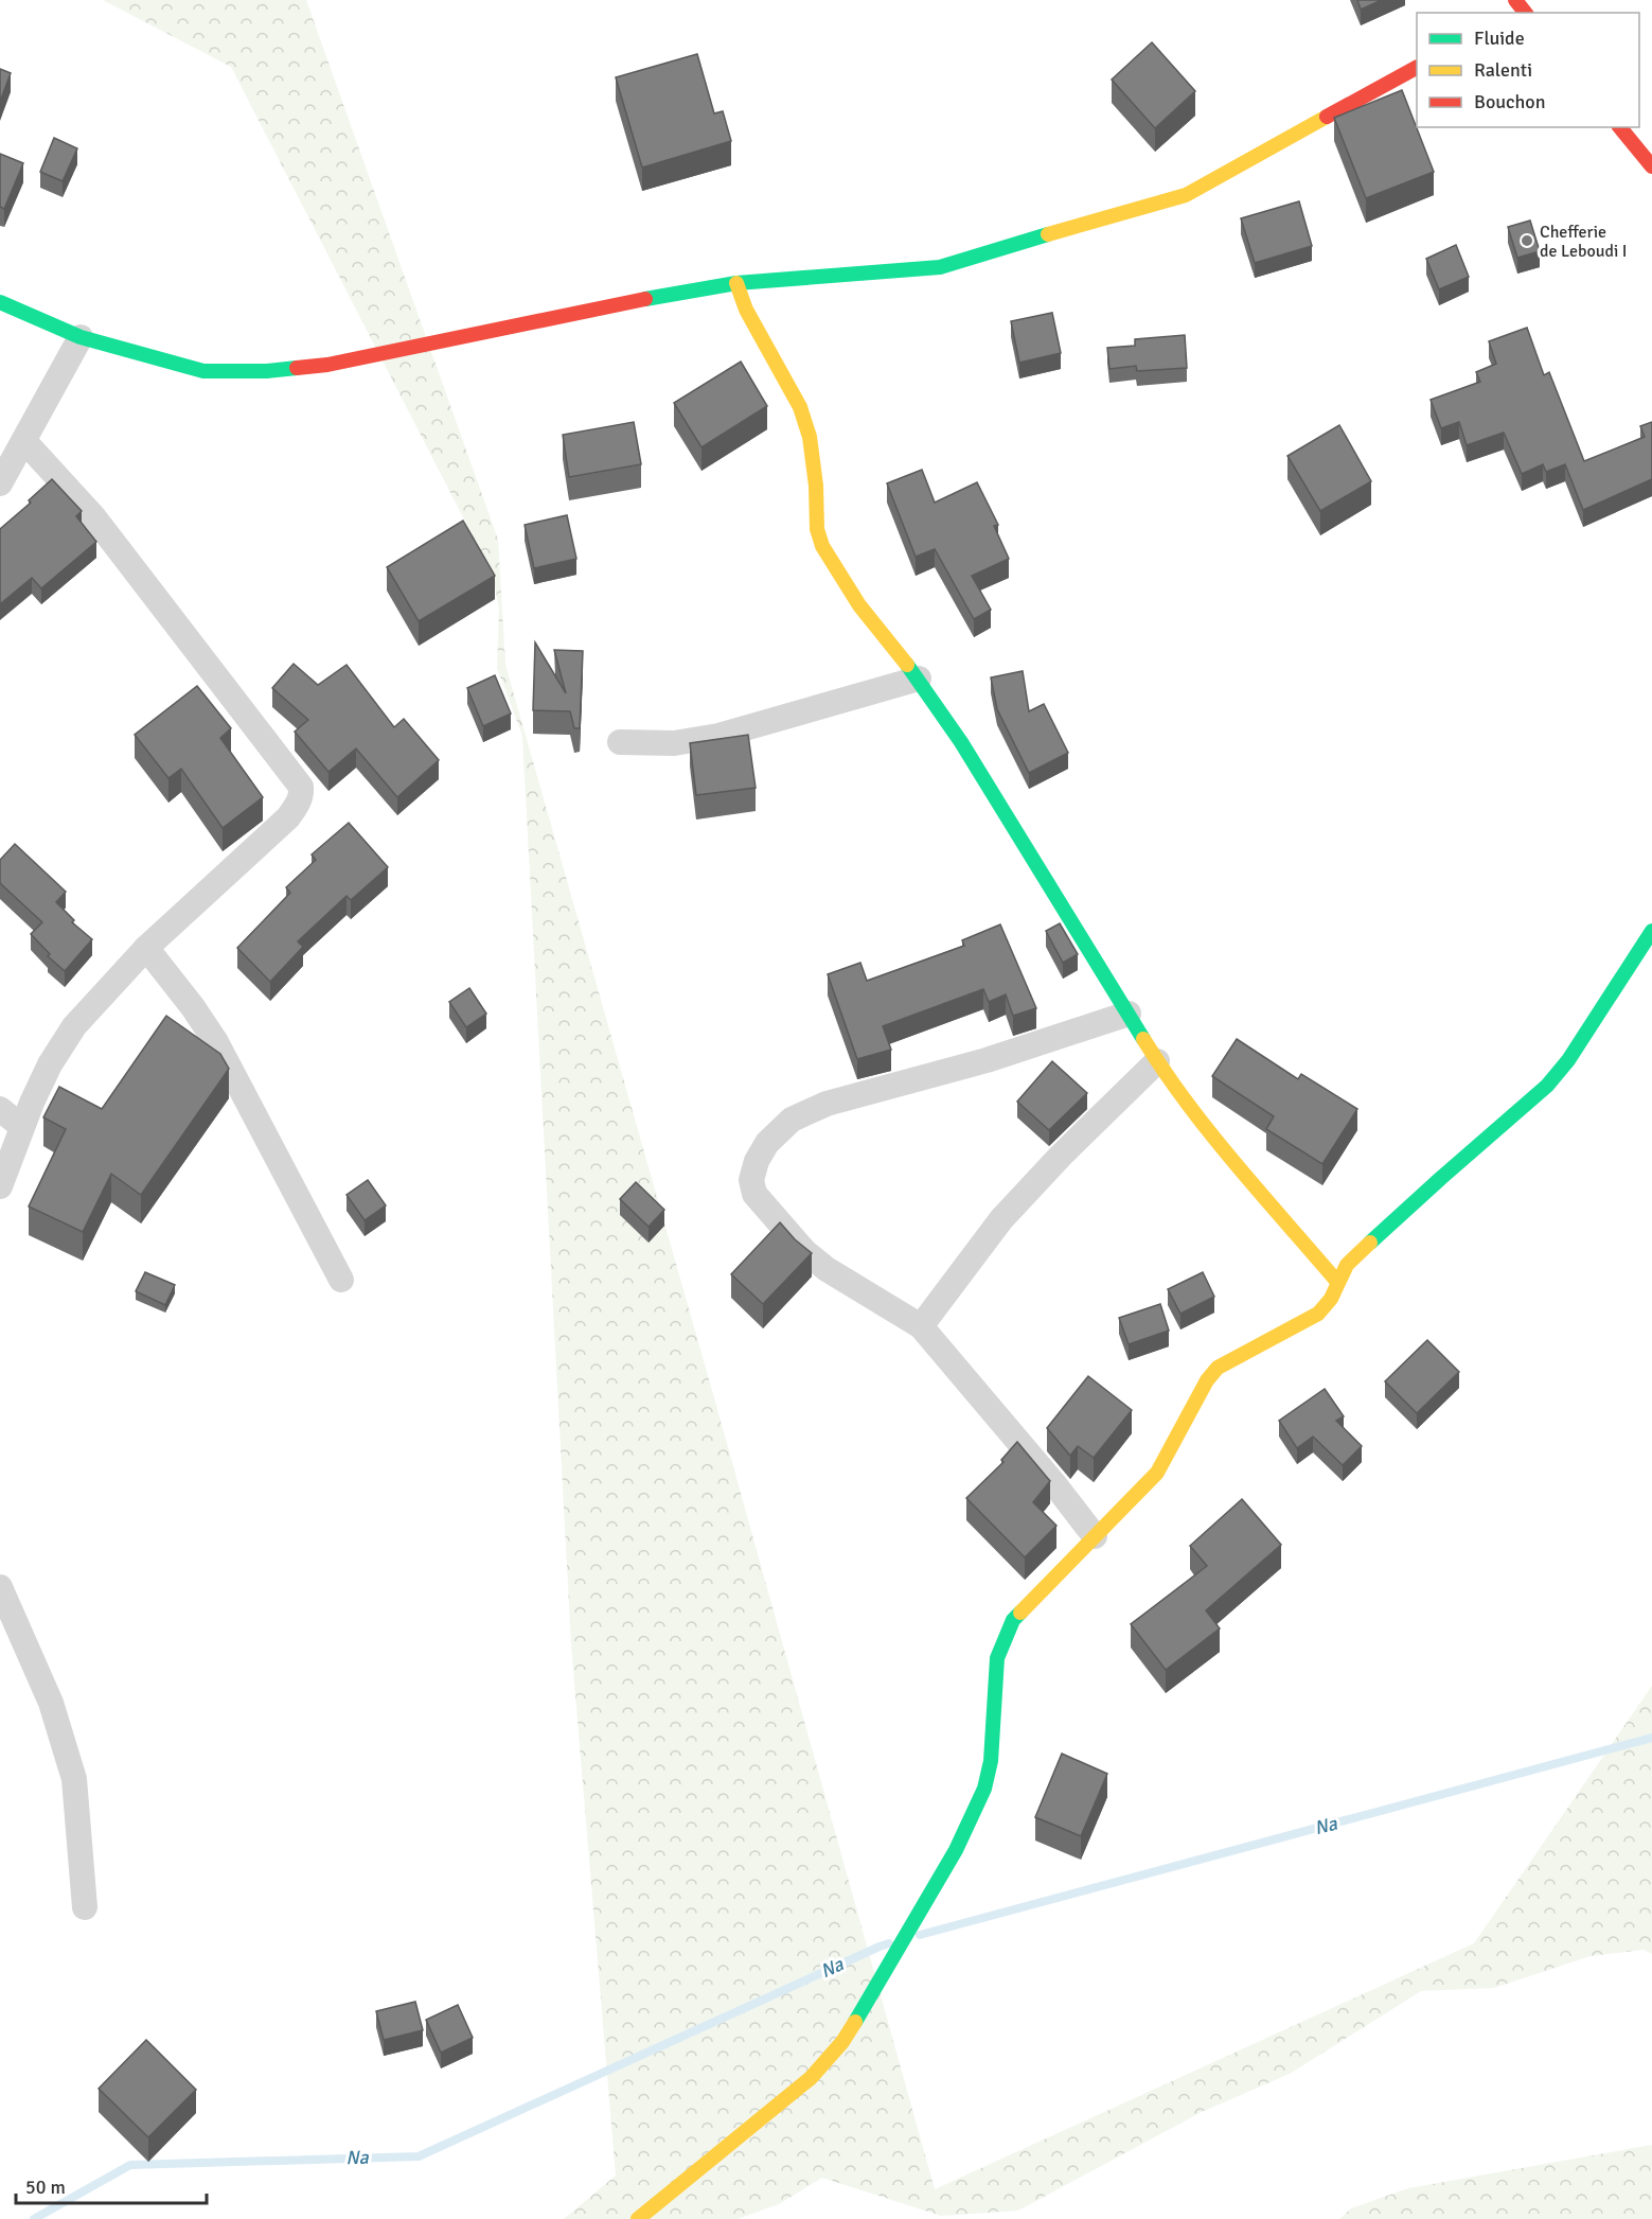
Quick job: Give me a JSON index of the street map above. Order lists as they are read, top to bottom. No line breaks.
{"water":["Na"],"places":["Chefferie de Leboudi I"],"legend":["Fluide","Ralenti","Bouchon"],"scale_bar":"50 m"}
